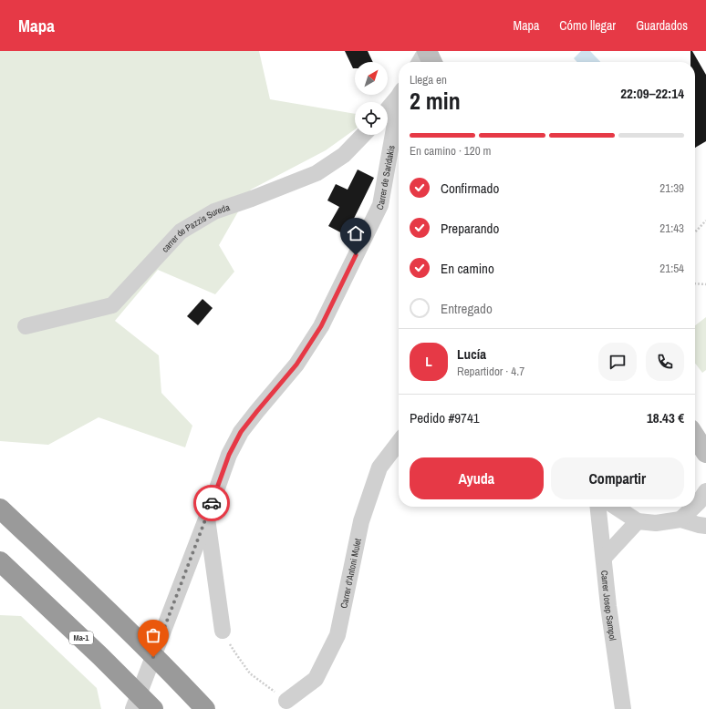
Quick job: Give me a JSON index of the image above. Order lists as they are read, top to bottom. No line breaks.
{"streets":{"highway":["Ma-1"],"street":["Carrer de Saridakis","carrer de Pazzis Sureda","Carrer d'Antoni Mulet","Carrer Josep Sampol"]},"north":"top right","page":{"header":"Mapa","nav":["Mapa","Cómo llegar","Guardados"],"heading":["2 min","Llega en","22:09–22:14"],"panel":["Lucía","Repartidor · 4.7","Pedido #9741","18.43 €"],"bar":"En camino · 120 m","list":[["Confirmado","21:39"],["Preparando","21:43"],["En camino","21:54"],"Entregado"],"round":"L","buttons":["Ayuda","Compartir"]}}
